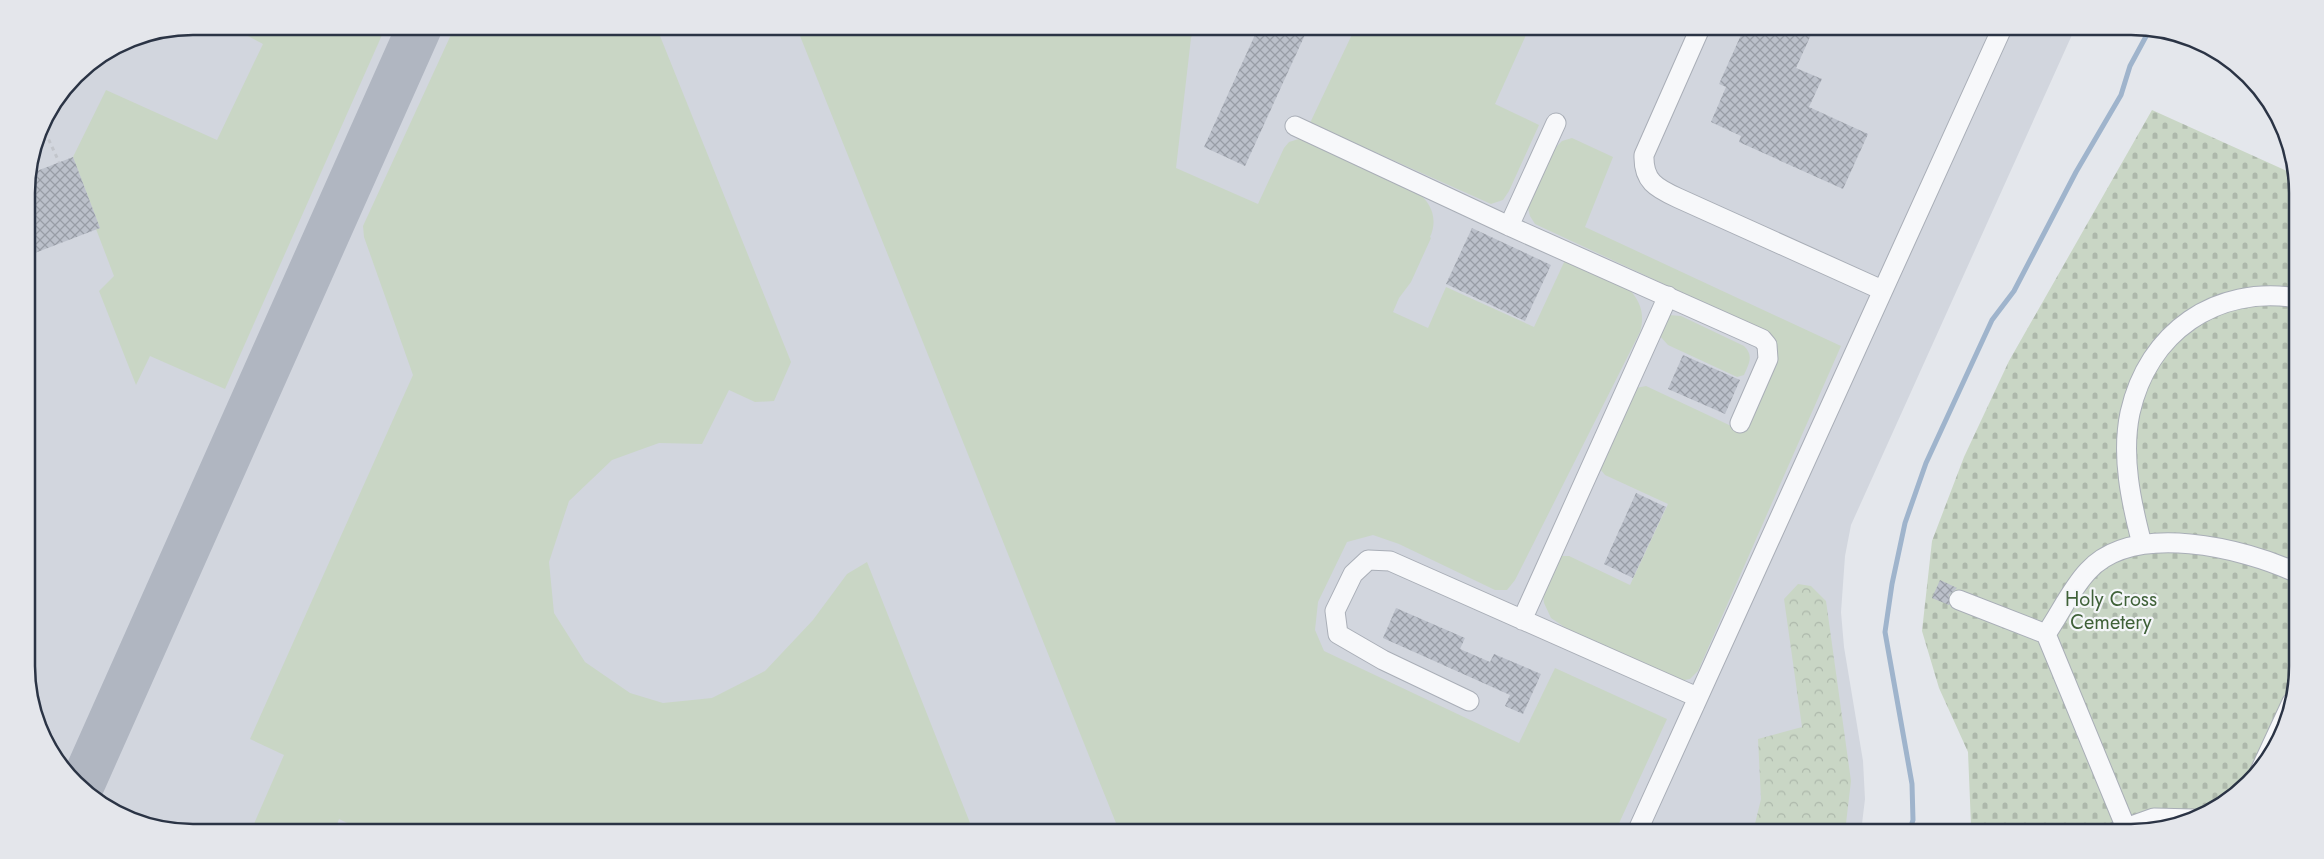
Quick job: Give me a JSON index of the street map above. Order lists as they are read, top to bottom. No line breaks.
{"parks":["Holy Cross Cemetery"]}
